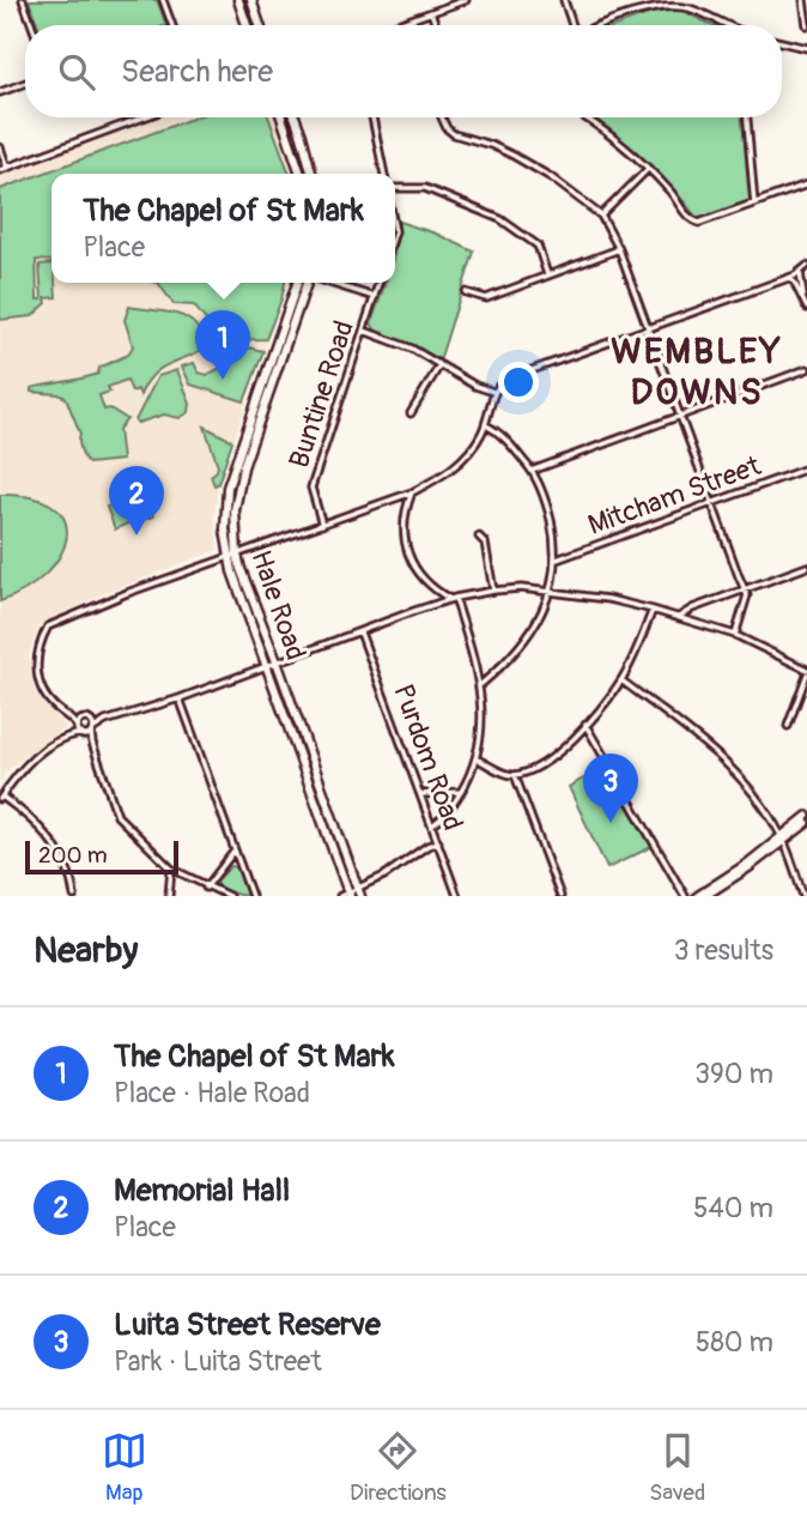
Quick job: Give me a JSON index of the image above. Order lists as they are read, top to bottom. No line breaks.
{"streets":{"main road":["Hale Road"],"street":["Buntine Road","Mitcham Street","Purdom Road"]},"districts":["WEMBLEY DOWNS"],"scale_bar":"200 m","page":{"search":"Search here","popup":["The Chapel of St Mark","Place"],"pins":["1","2","3"],"scale":"200 m","heading":["Nearby","3 results"],"list":[{"mark":"1","name":"The Chapel of St Mark","note":"Place · Hale Road","value":"390 m"},{"mark":"2","name":"Memorial Hall","note":"Place","value":"540 m"},{"mark":"3","name":"Luita Street Reserve","note":"Park · Luita Street","value":"580 m"}],"nav":["Map","Directions","Saved"]}}
